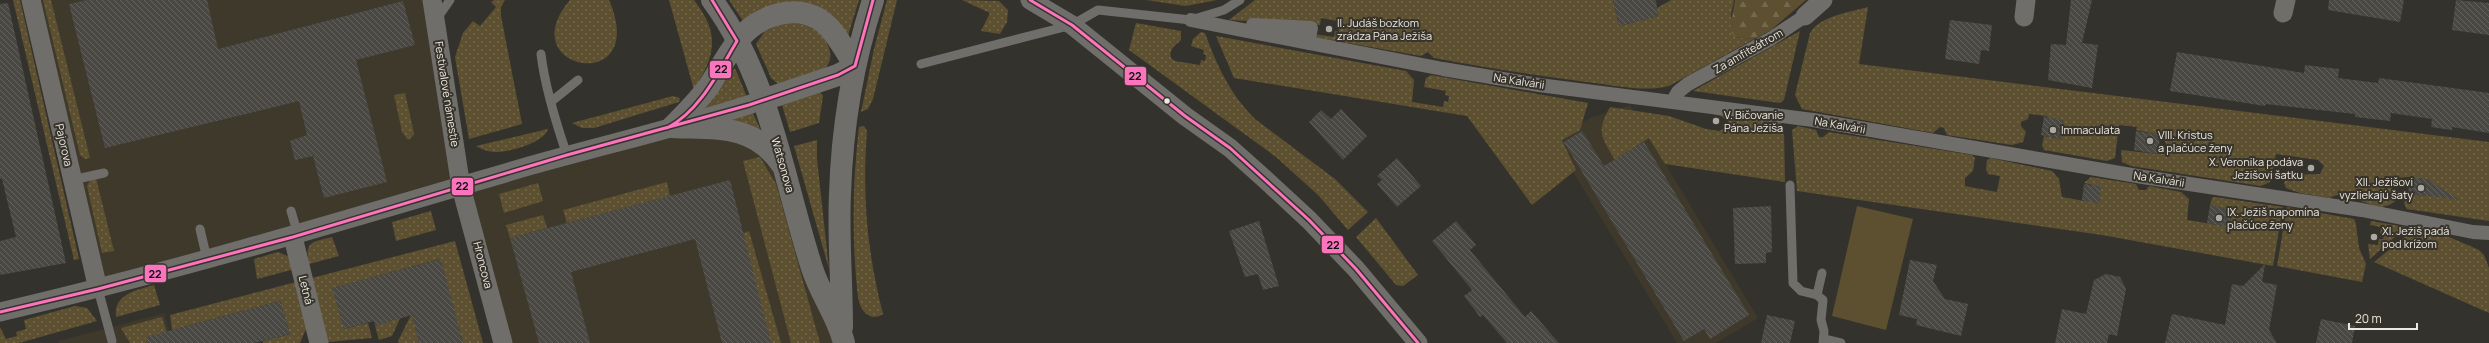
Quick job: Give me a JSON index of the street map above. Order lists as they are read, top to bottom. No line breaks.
{"streets":{"street":["Za amfiteátrom","Na Kalvárii","Festivalové námestie","Pajorova","Watsonova","Hroncova","Letná"]},"crossings":[["Za amfiteátrom","Na Kalvárii"],["Festivalové námestie","Hroncova"]],"places":["II. Judáš bozkom zrádza Pána Ježiša","V. Bičovanie Pána Ježiša","Immaculata","VIII. Kristus a plačúce ženy","X. Veronika podáva Ježišovi šatku","XII. Ježišovi vyzliekajú šaty","IX. Ježiš napomína plačúce ženy","XI. Ježiš padá pod krížom"],"lines":["transit line 22"],"scale_bar":"20 m"}
